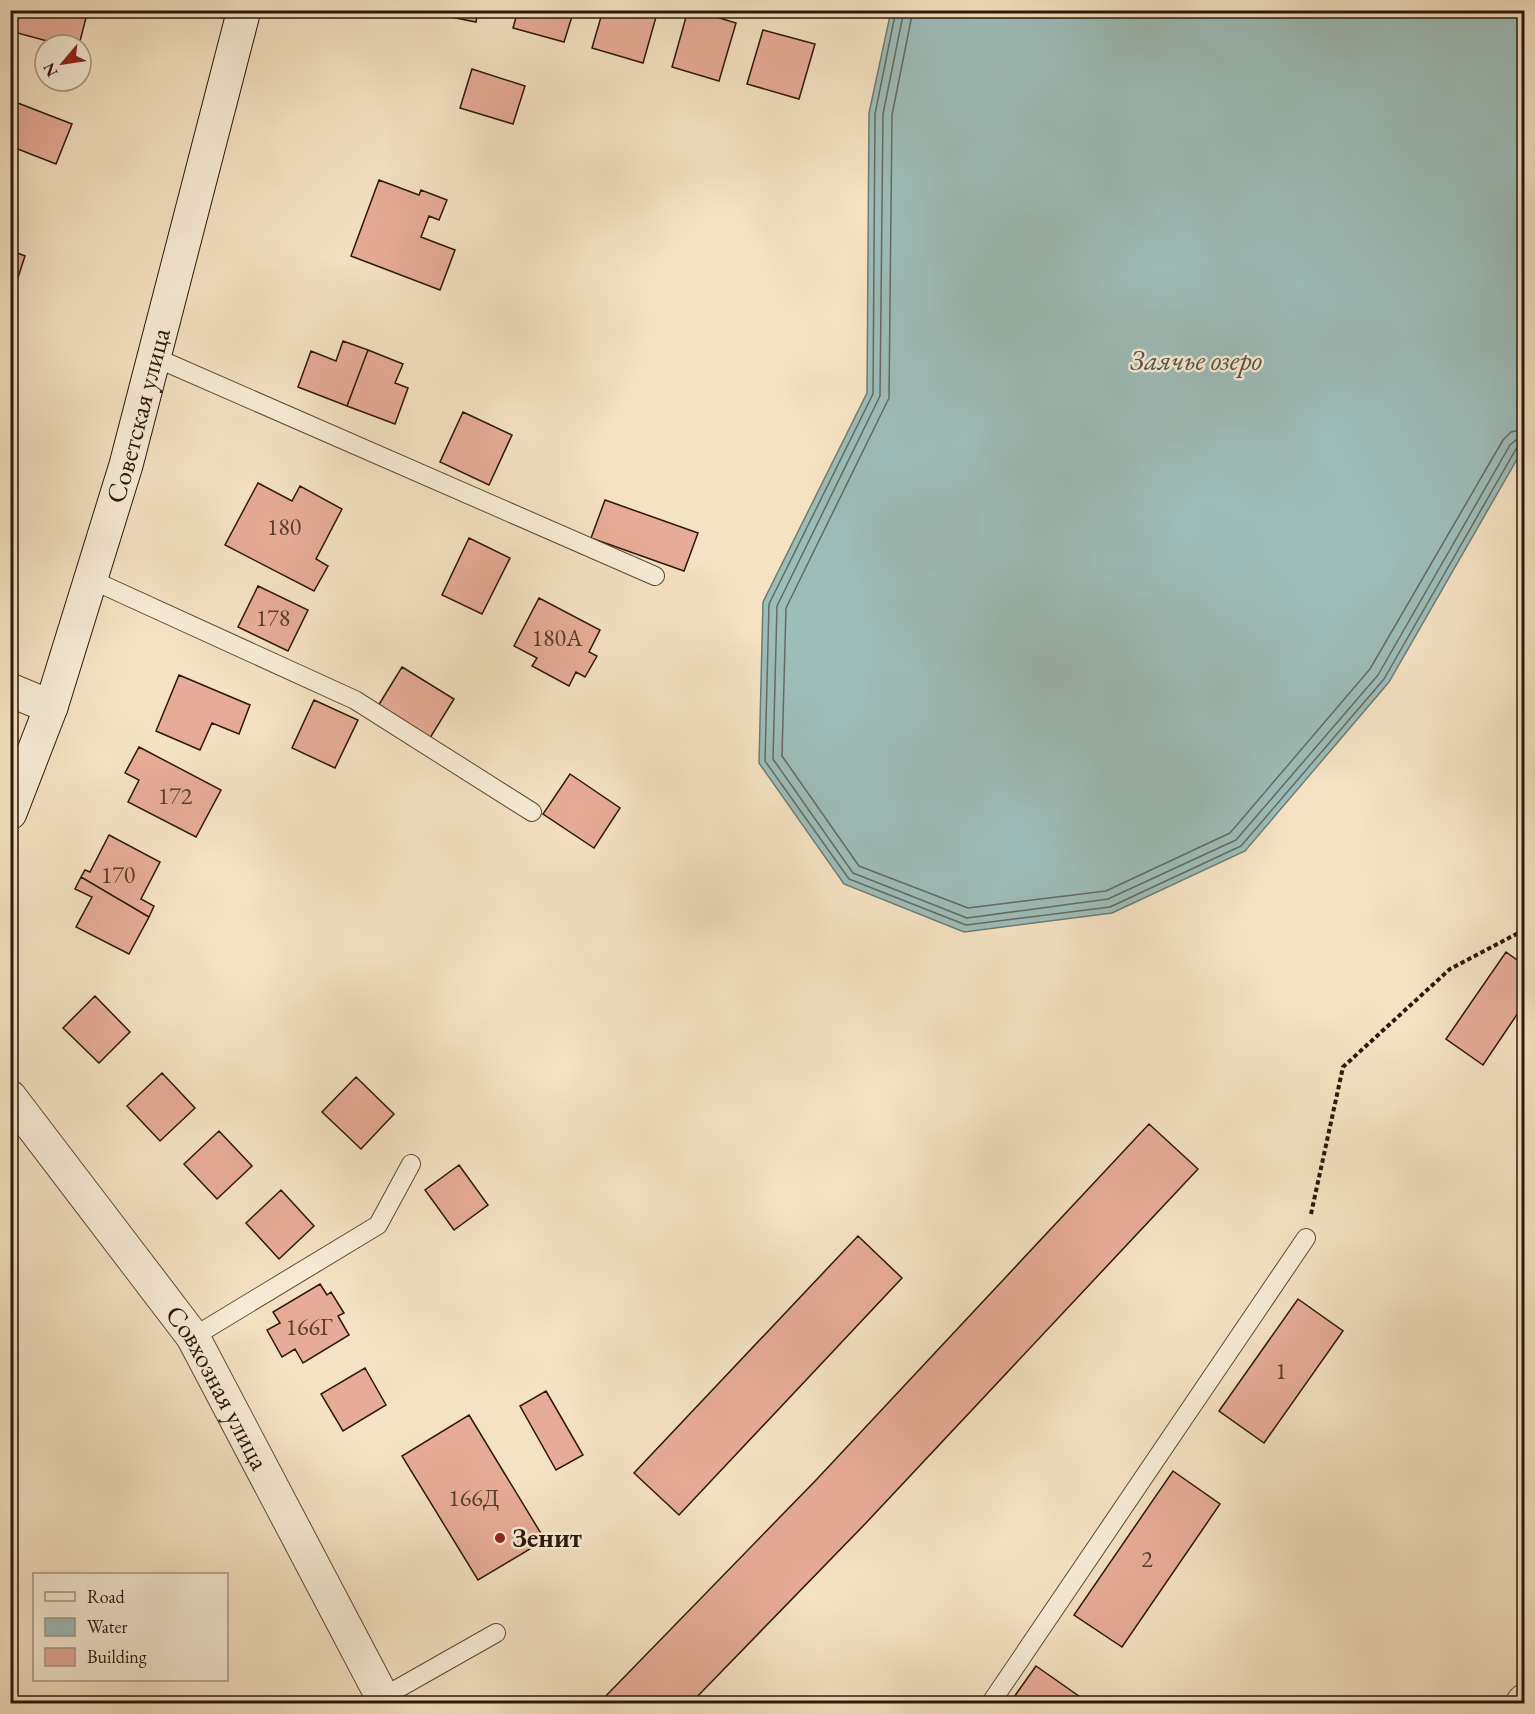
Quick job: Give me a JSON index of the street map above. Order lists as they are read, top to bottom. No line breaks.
{"streets":{"street":["Советская улица","Совхозная улица"]},"water":["Заячье озеро"],"places":["Зенит"],"house_numbers":["180","178","180А","172","170","166Г","1","166Д","2"],"legend":["Road","Water","Building"],"north":"bottom left"}
